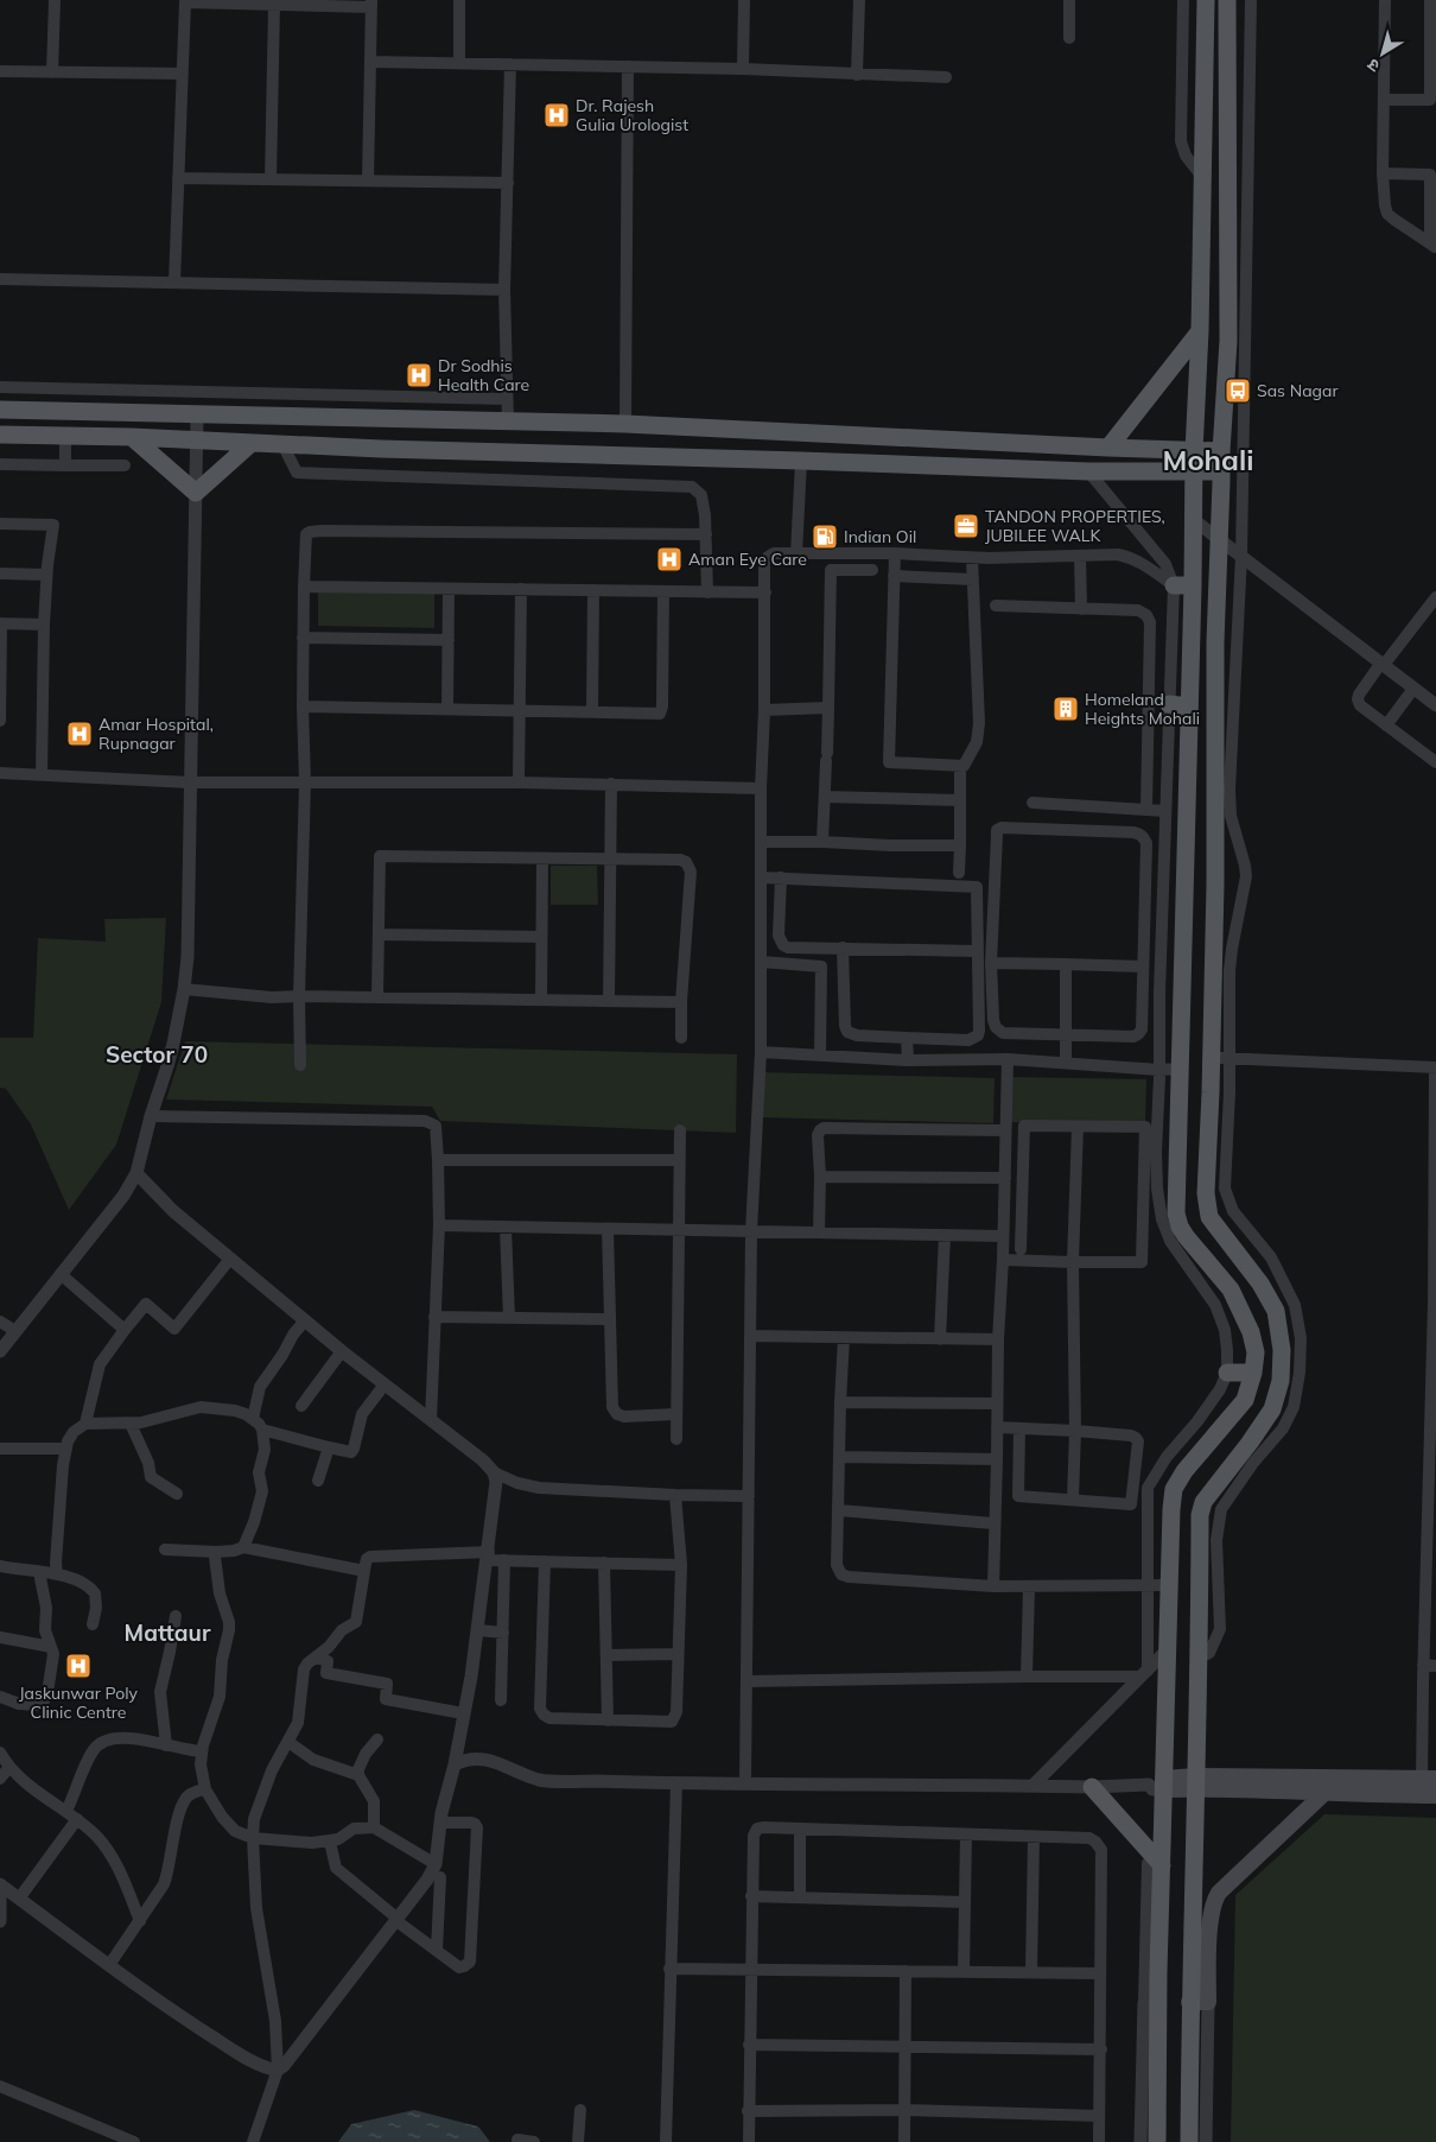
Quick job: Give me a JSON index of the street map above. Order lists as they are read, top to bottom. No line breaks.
{"districts":["Mohali","Sector 70","Mattaur"],"places":{"hospital":["Dr. Rajesh Gulia Urologist","Dr Sodhis Health Care","Aman Eye Care","Amar Hospital, Rupnagar","Jaskunwar Poly Clinic Centre"],"bus stop":["Sas Nagar"],"office":["TANDON PROPERTIES, JUBILEE WALK"],"fuel station":["Indian Oil"],"building":["Homeland Heights Mohali"]},"north":"bottom left"}
